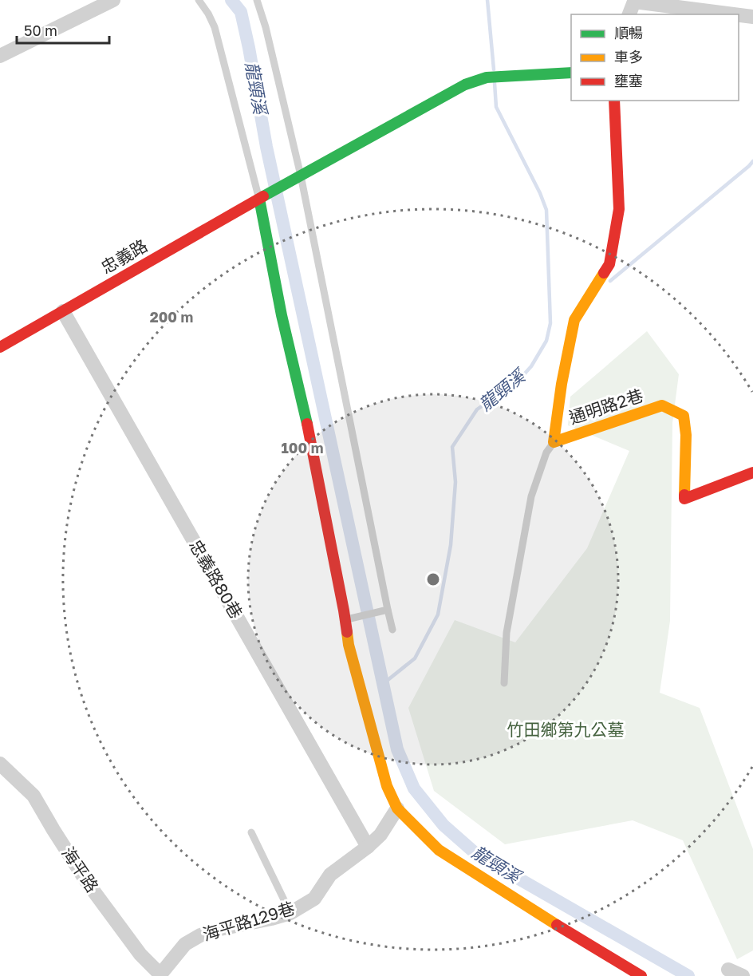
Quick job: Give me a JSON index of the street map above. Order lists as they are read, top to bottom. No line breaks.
{"streets":{"street":["忠義路","通明路2巷","忠義路80巷","海平路","海平路129巷"]},"crossings":[["忠義路","忠義路80巷"],["忠義路80巷","海平路129巷"],["海平路","海平路129巷"]],"water":["龍頸溪"],"parks":["竹田鄉第九公墓"],"legend":["順暢","車多","壅塞"],"scale_bar":"50 m","rings":["200 m","100 m"]}
